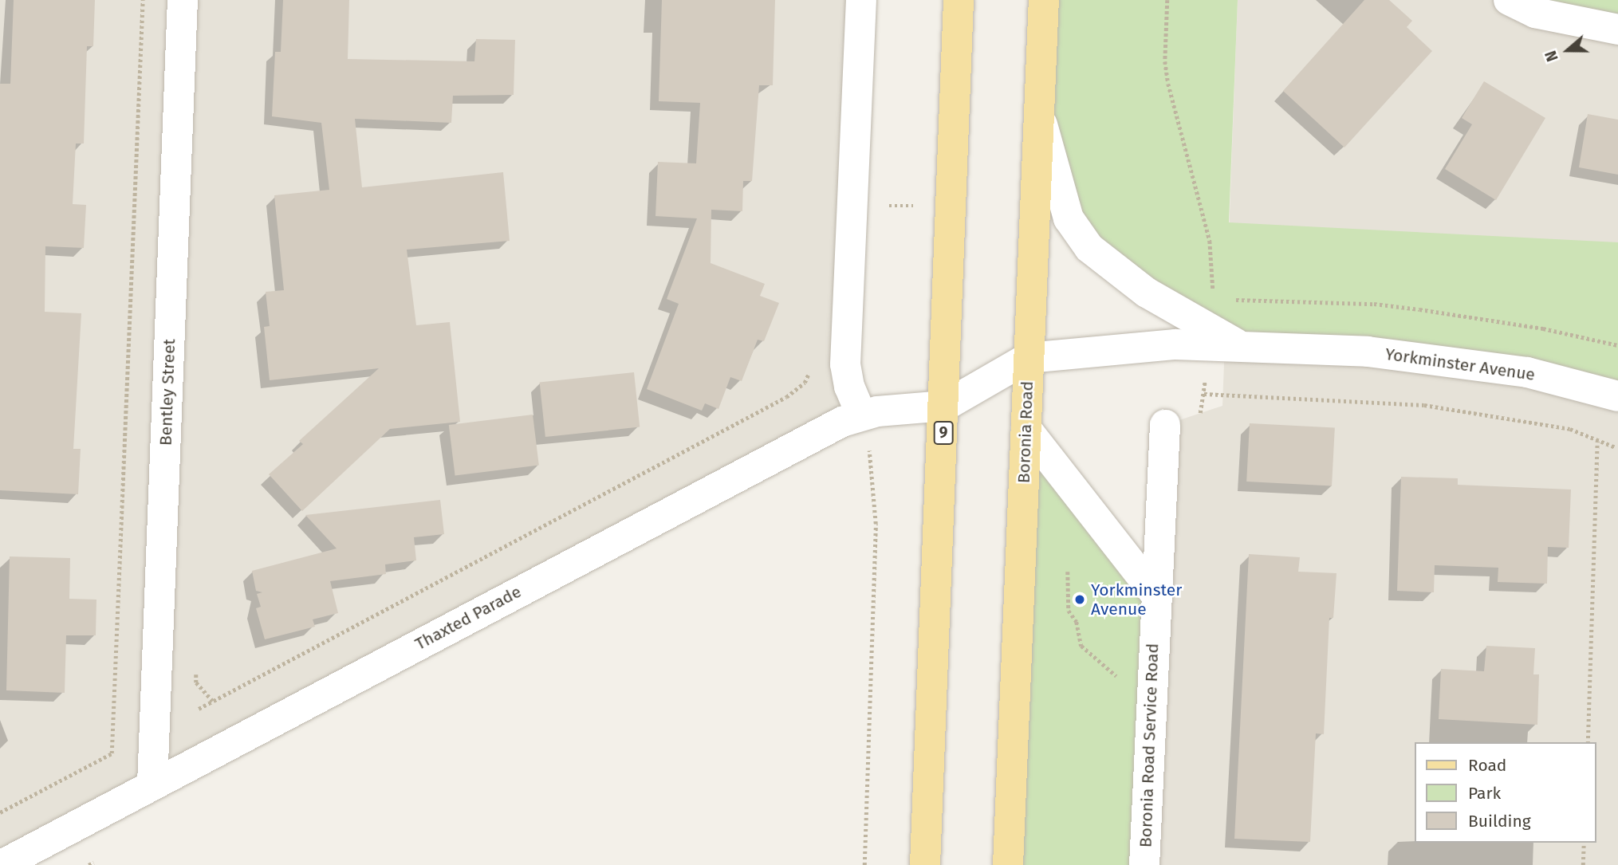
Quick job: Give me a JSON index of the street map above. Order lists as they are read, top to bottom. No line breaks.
{"streets":{"main road":["Boronia Road","9"],"street":["Yorkminster Avenue","Bentley Street","Thaxted Parade","Boronia Road Service Road"]},"crossings":[["Yorkminster Avenue","Boronia Road"],["Yorkminster Avenue","9"],["Yorkminster Avenue","Thaxted Parade"],["Bentley Street","Thaxted Parade"],["9","Thaxted Parade"]],"places":["Yorkminster Avenue"],"legend":["Road","Park","Building"],"north":"left"}
